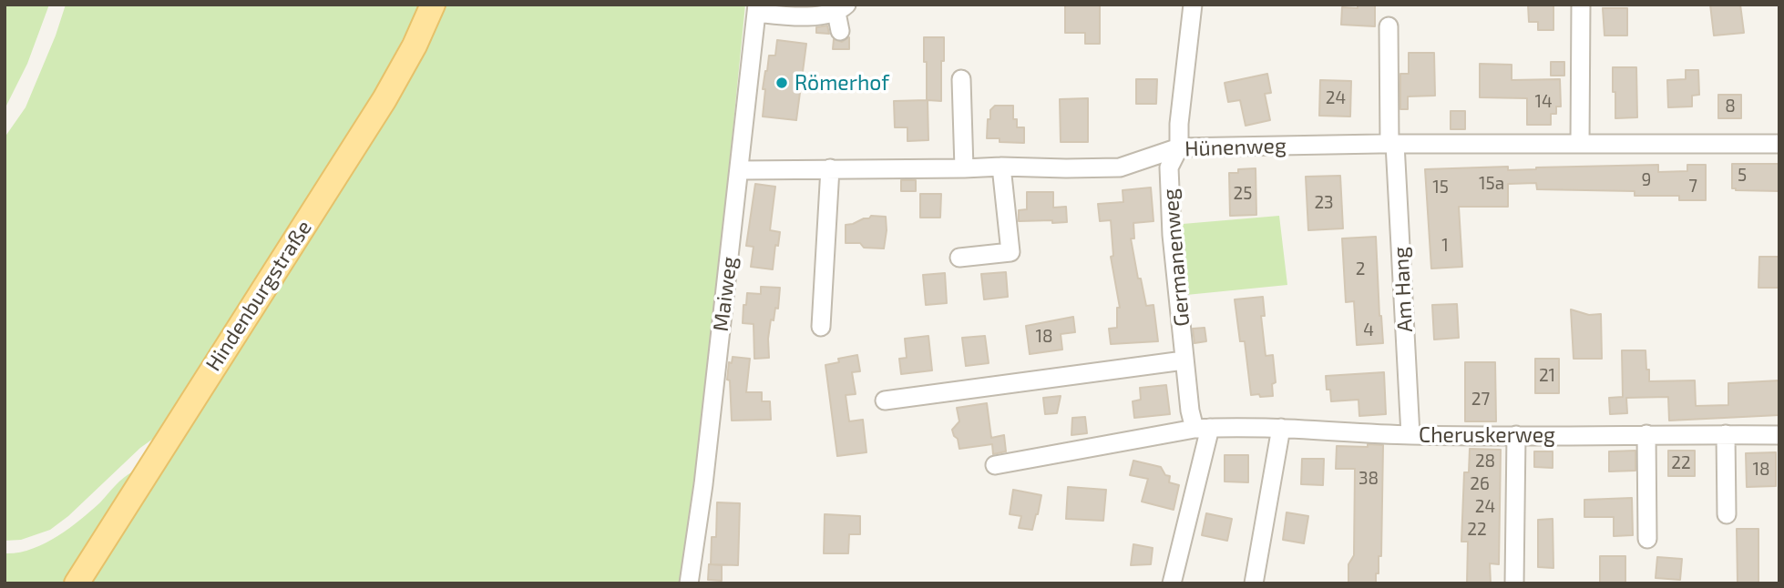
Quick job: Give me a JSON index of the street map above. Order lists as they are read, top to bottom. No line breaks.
{"streets":{"main road":["Hindenburgstraße"],"street":["Hünenweg","Germanenweg","Am Hang","Maiweg","Cheruskerweg"]},"crossings":[["Hünenweg","Germanenweg"],["Hünenweg","Am Hang"],["Hünenweg","Maiweg"],["Germanenweg","Cheruskerweg"],["Am Hang","Cheruskerweg"]],"places":["Römerhof"],"house_numbers":["24","14","8","5","9","15a","7","15","25","23","1","2","4","18","21","27","28","22","18","38","26","24","22"]}
